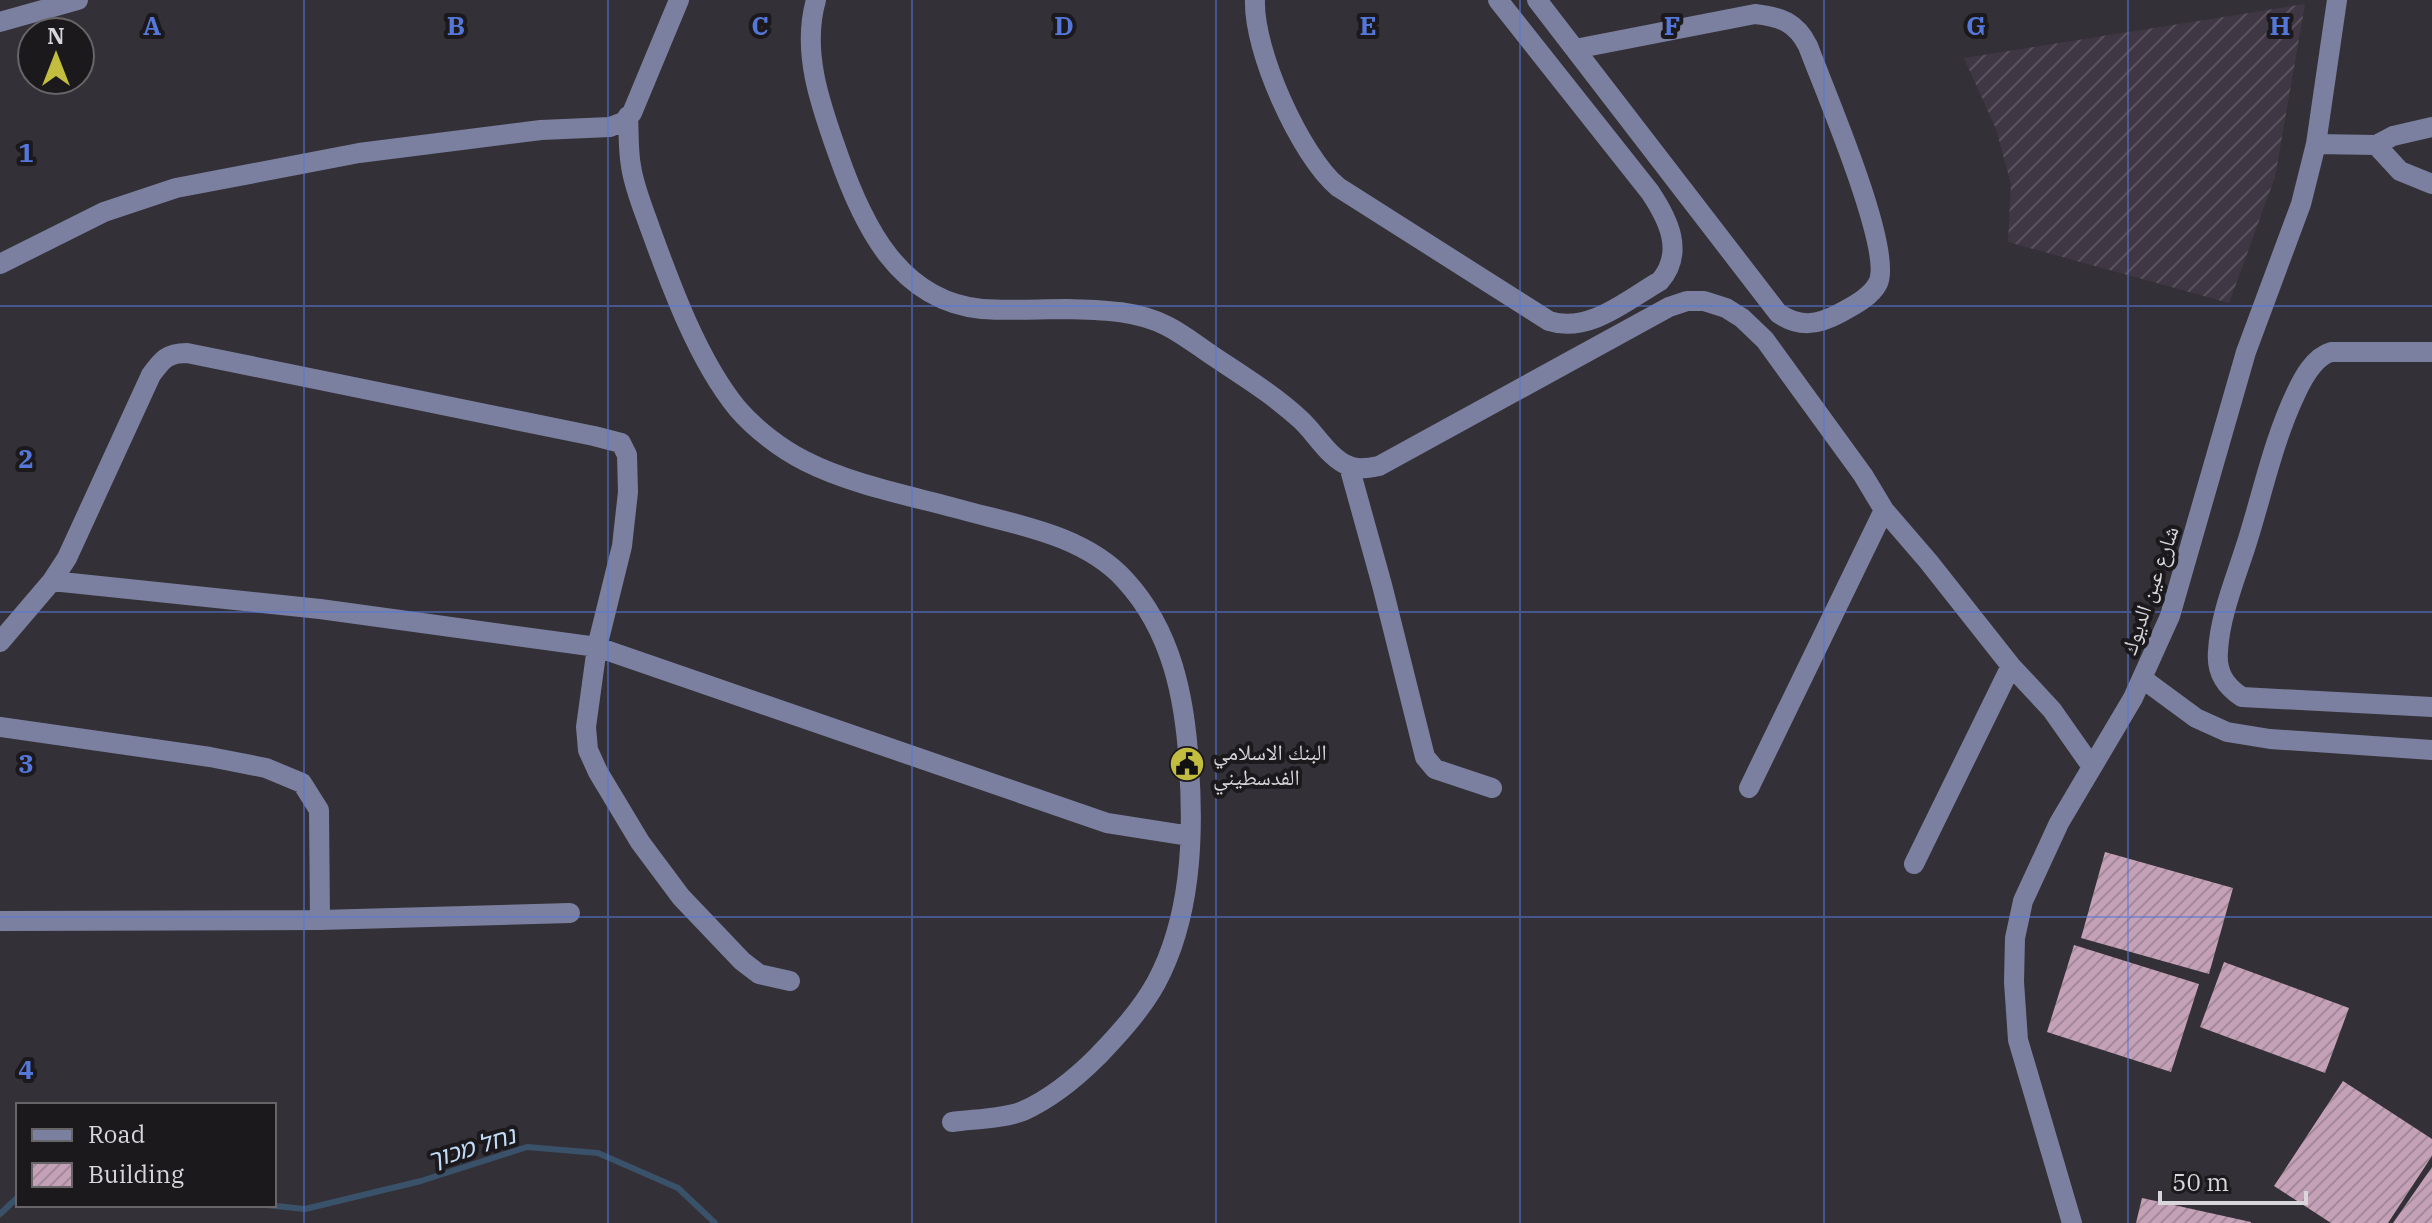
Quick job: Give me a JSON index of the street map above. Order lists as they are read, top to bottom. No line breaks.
{"streets":{"street":["شارع عين الديوك"]},"water":["נחל מכוך"],"places":{"public building":["البنك الاسلامي الفدسطيني"]},"legend":["Road","Building"],"scale_bar":"50 m","north":"top","grid":{"columns":["A","B","C","D","E","F","G","H"],"rows":["1","2","3","4"]}}
